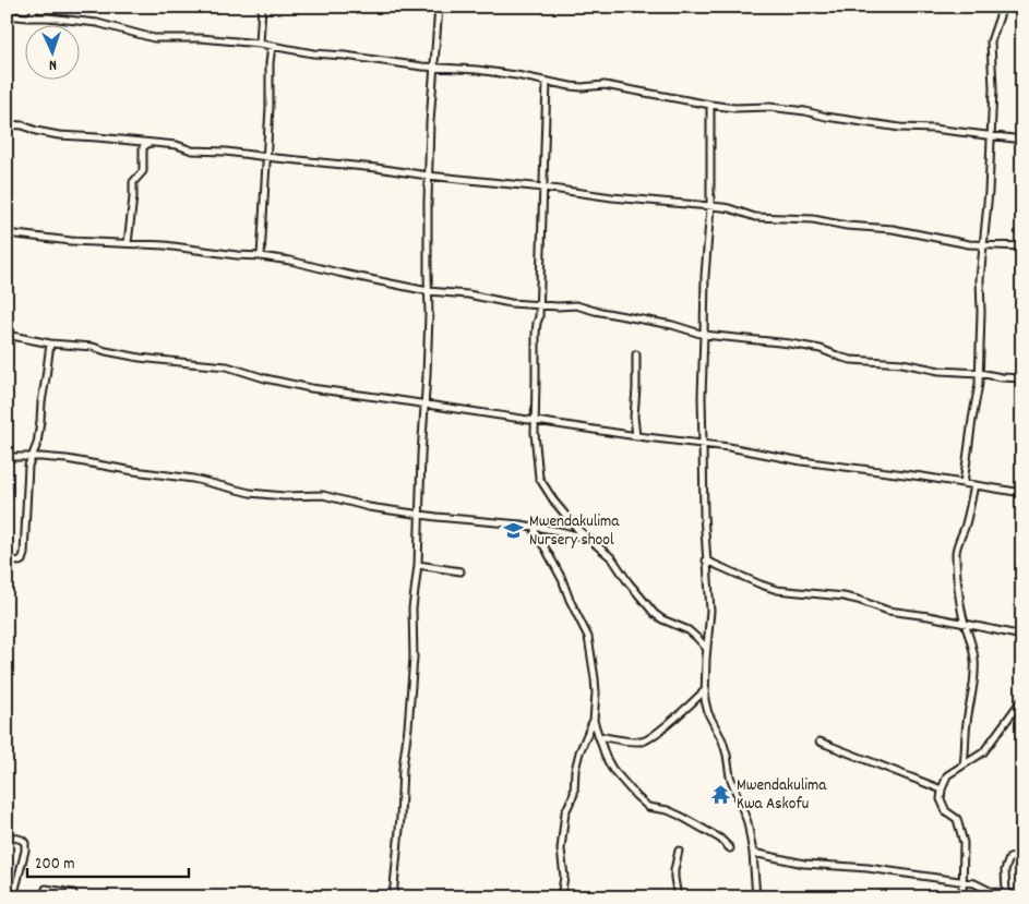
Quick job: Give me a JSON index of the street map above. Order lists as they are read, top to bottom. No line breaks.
{"places":{"school or university":["Mwendakulima Nursery shool"],"temple":["Mwendakulima Kwa Askofu"]},"scale_bar":"200 m","north":"bottom"}
